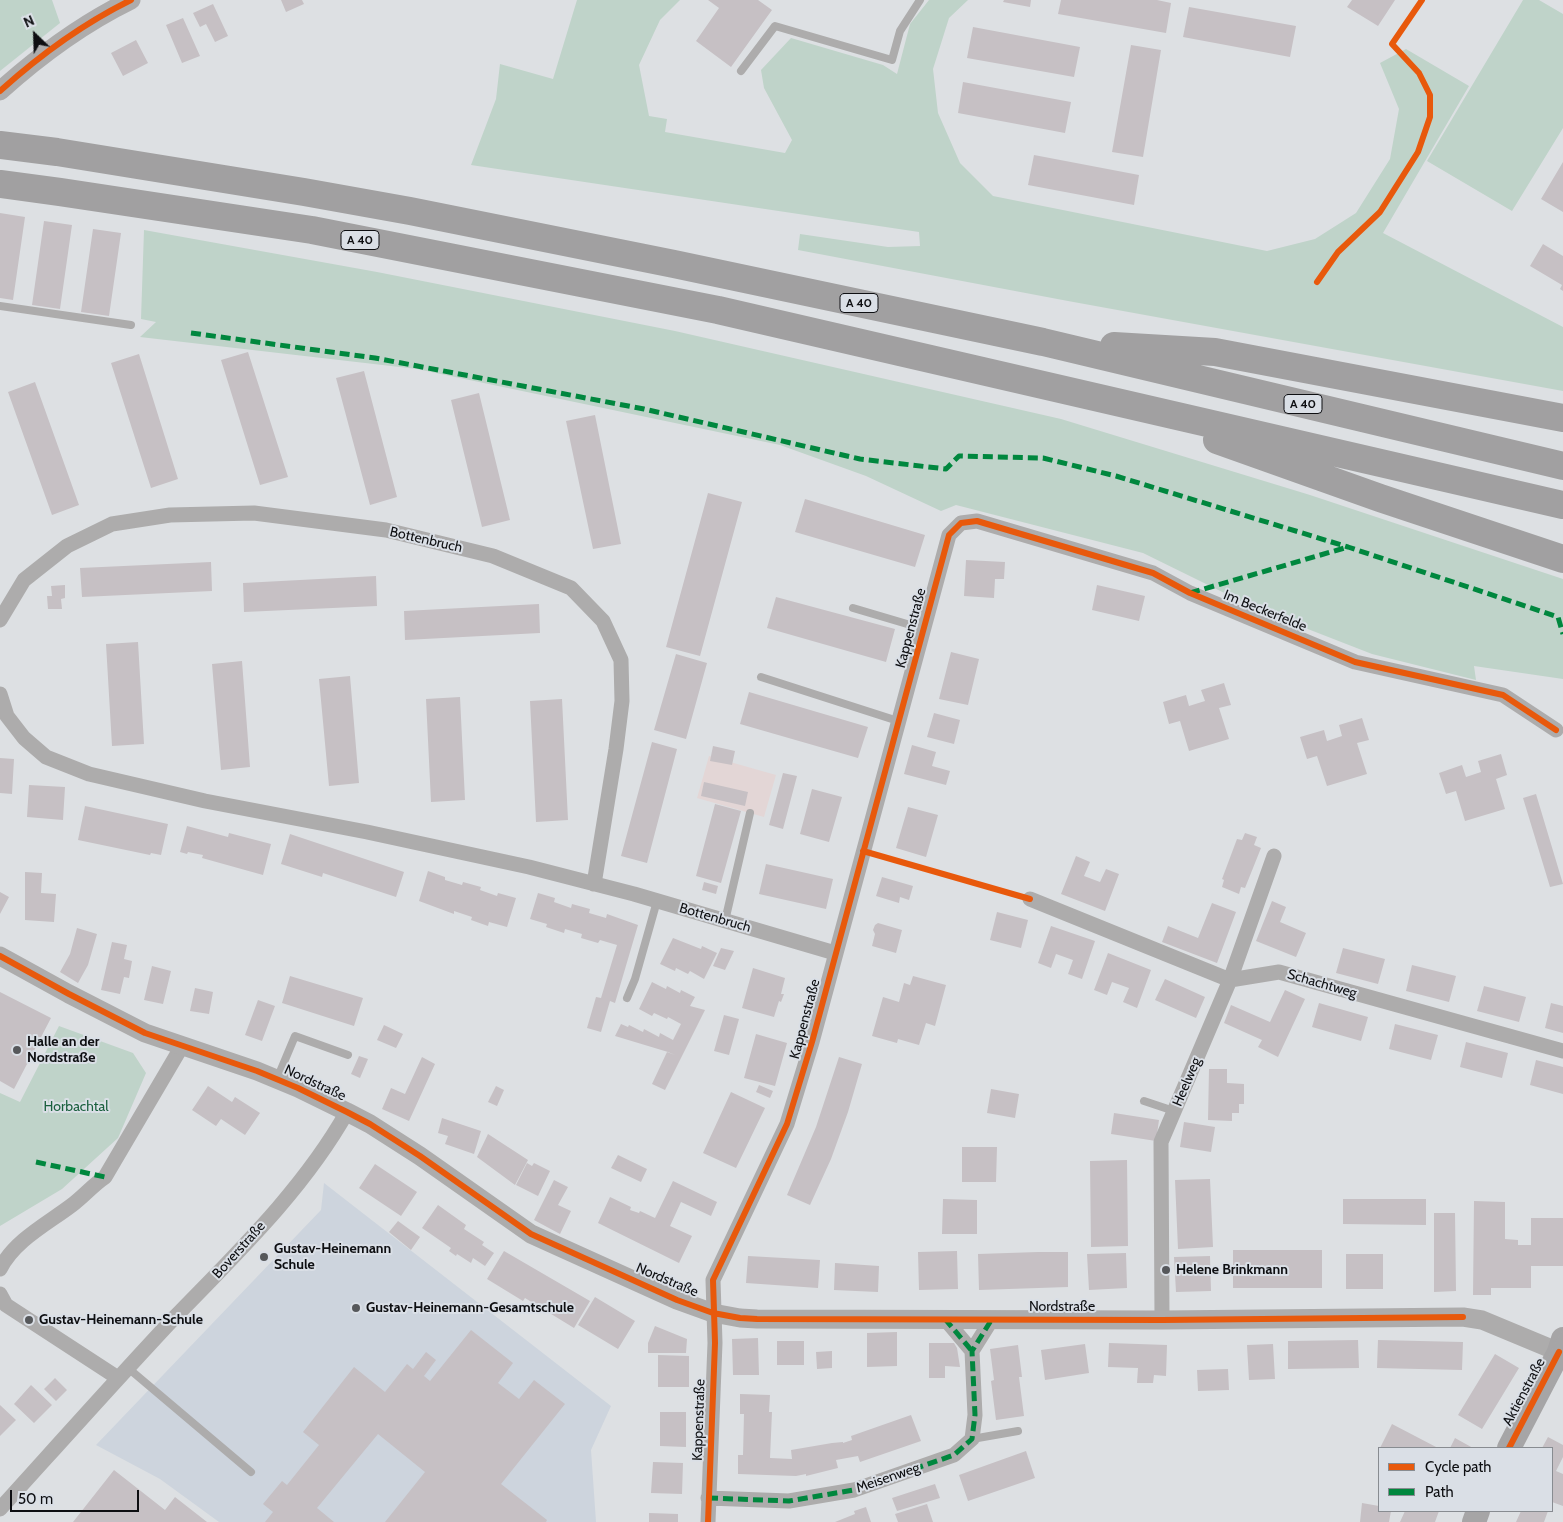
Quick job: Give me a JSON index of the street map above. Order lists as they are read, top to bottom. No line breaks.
{"streets":{"highway":["A 40"],"main road":["Aktienstraße"],"street":["Bottenbruch","Im Beckerfelde","Kappenstraße","Schachtweg","Heelweg","Nordstraße","Boverstraße","Meisenweg"]},"crossings":[["Bottenbruch","Kappenstraße"],["Im Beckerfelde","Kappenstraße"],["Kappenstraße","Nordstraße"],["Kappenstraße","Meisenweg"],["Schachtweg","Heelweg"],["Heelweg","Nordstraße"],["Nordstraße","Boverstraße"],["Nordstraße","Aktienstraße"]],"parks":["Horbachtal"],"places":["Halle an der Nordstraße","Gustav-Heinemann Schule","Helene Brinkmann","Gustav-Heinemann-Gesamtschule","Gustav-Heinemann-Schule"],"legend":["Cycle path","Path"],"scale_bar":"50 m","north":"top left"}
